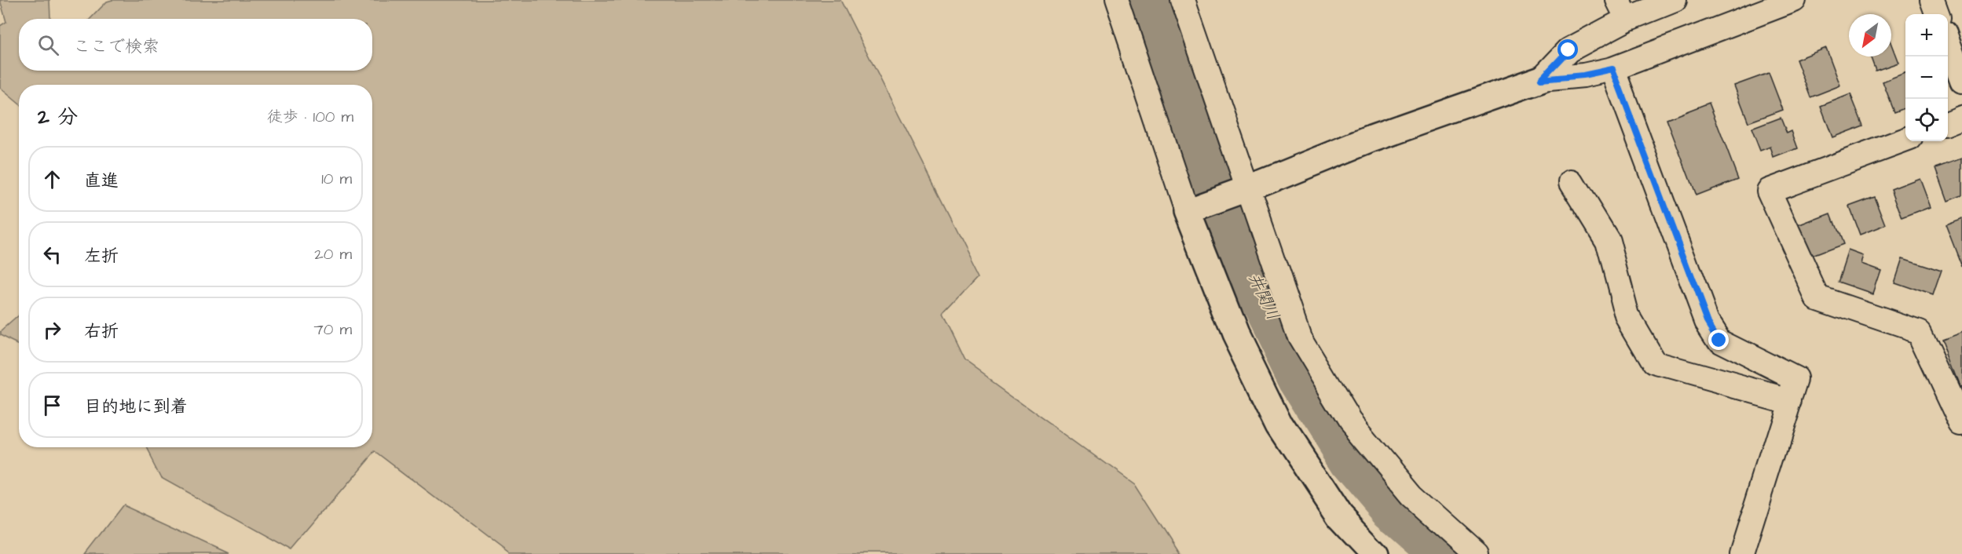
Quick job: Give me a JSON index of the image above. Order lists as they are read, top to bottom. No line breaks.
{"water":["井関川"],"north":"bottom left","page":{"map_buttons":["+","−"],"search":"ここで検索","heading":["2 分","徒歩 · 100 m"],"list":[["直進","10 m"],["左折","20 m"],["右折","70 m"],"目的地に到着"]}}
